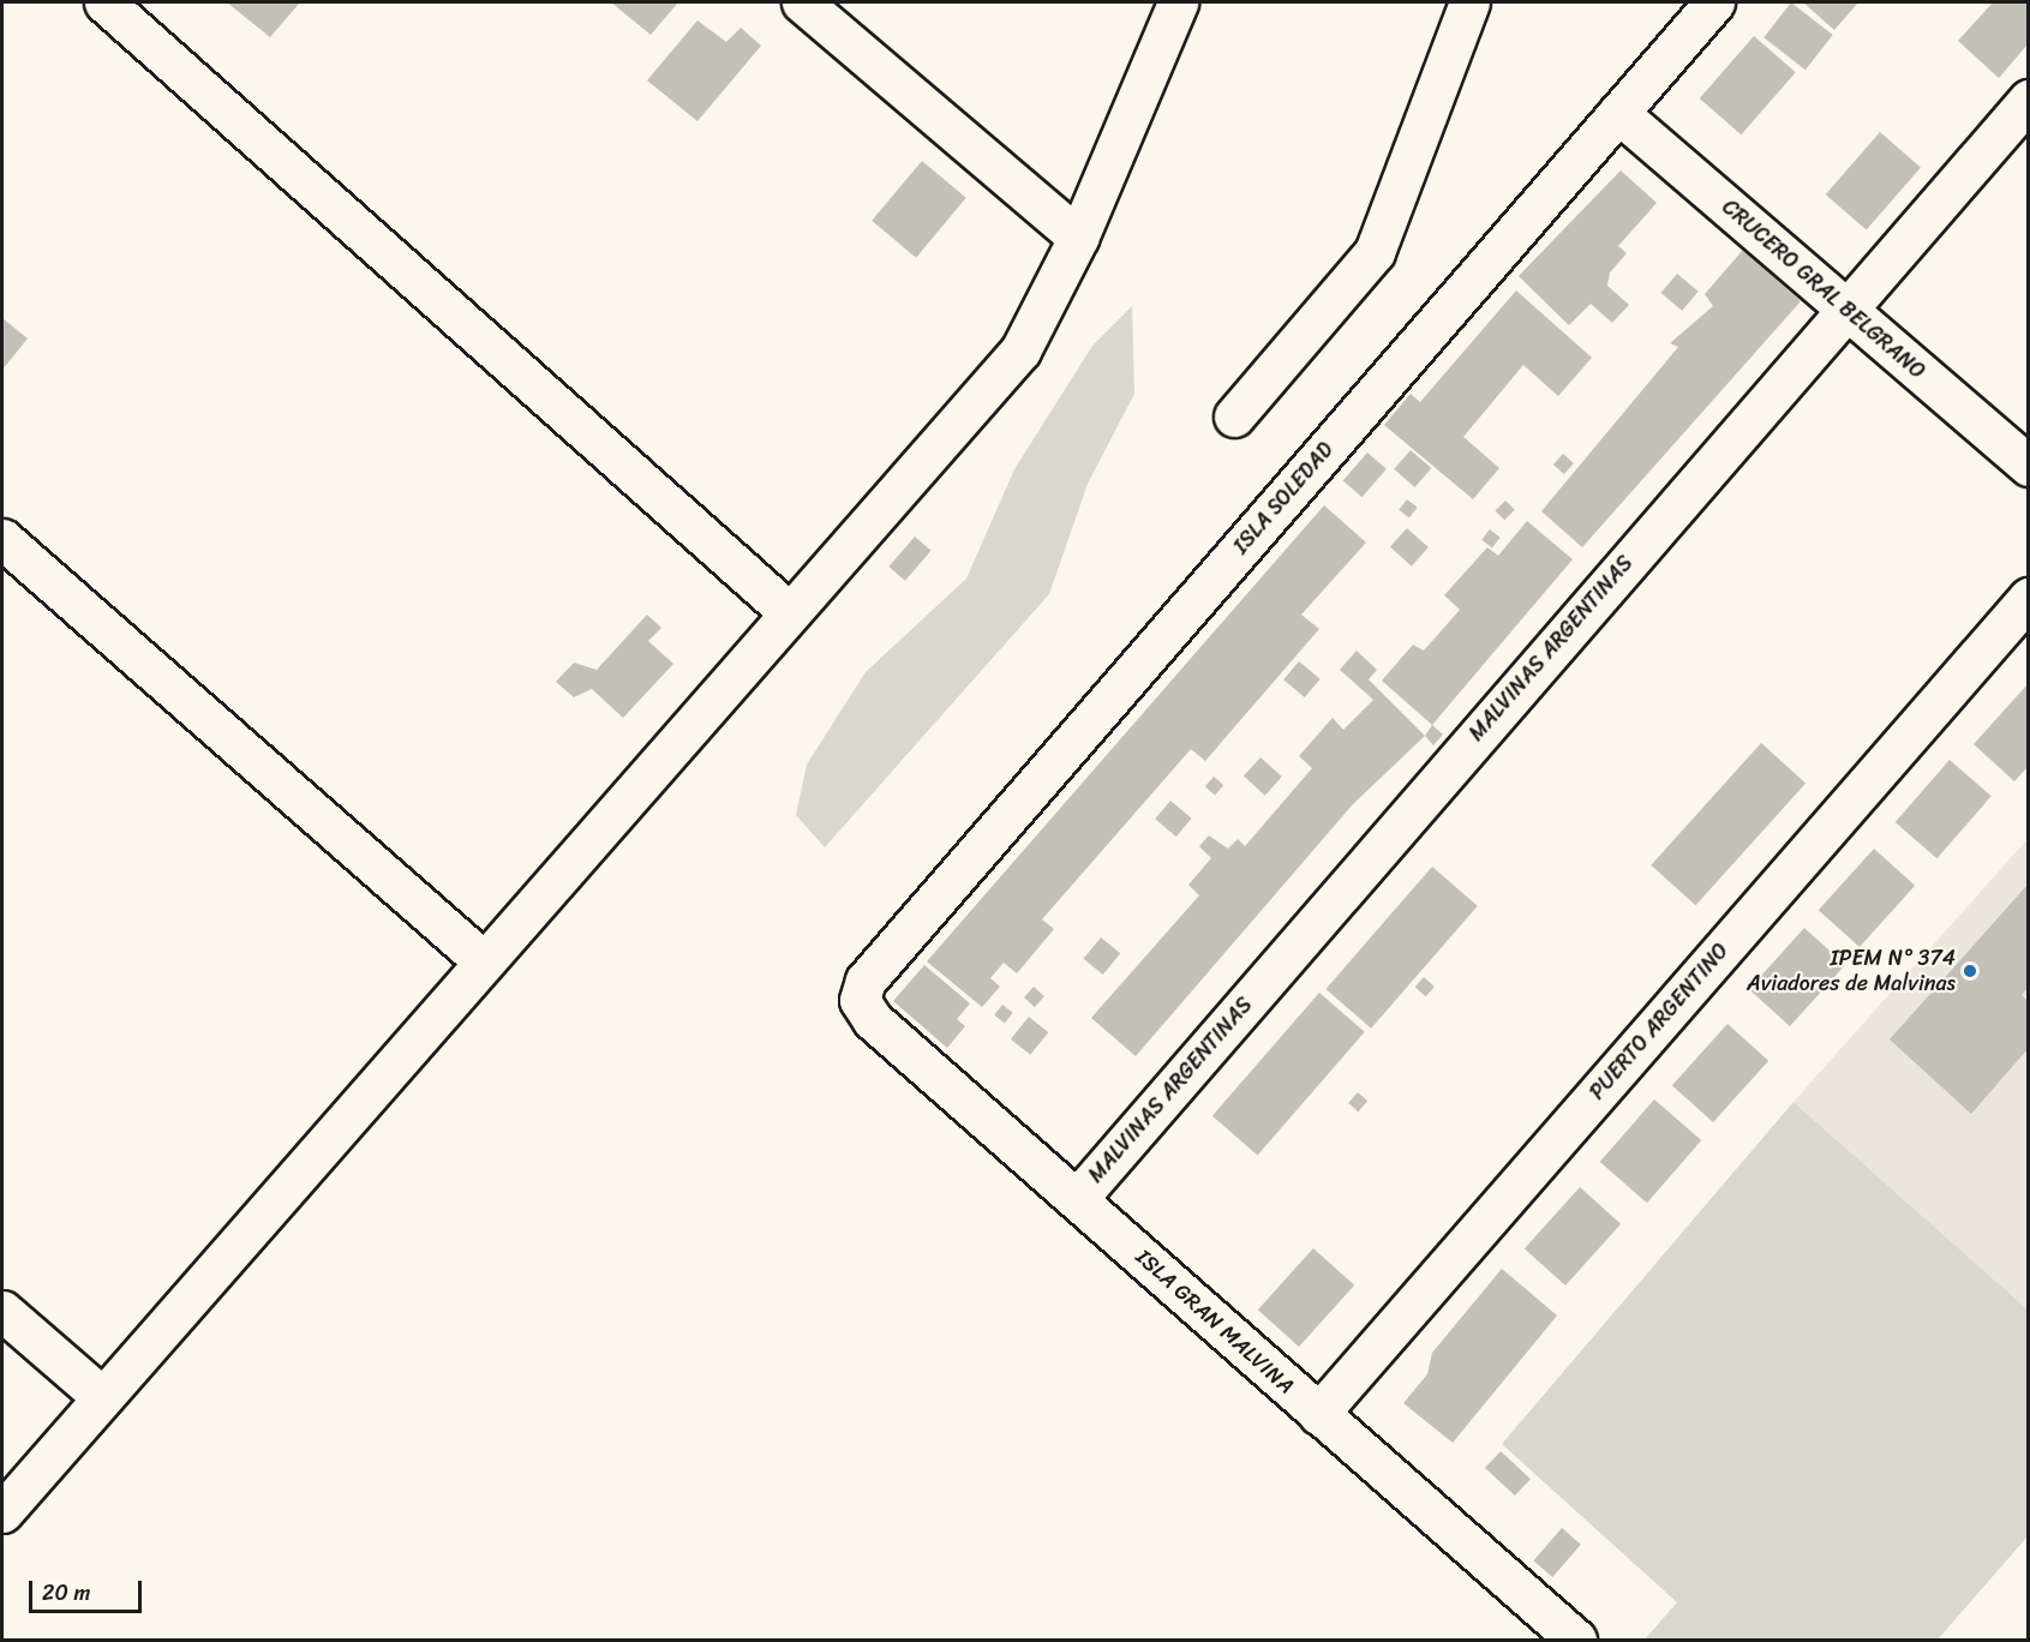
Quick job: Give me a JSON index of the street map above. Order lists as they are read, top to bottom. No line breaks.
{"streets":{"street":["CRUCERO GRAL BELGRANO","ISLA SOLEDAD","MALVINAS ARGENTINAS","PUERTO ARGENTINO","ISLA GRAN MALVINA"]},"crossings":[["CRUCERO GRAL BELGRANO","ISLA SOLEDAD"],["CRUCERO GRAL BELGRANO","MALVINAS ARGENTINAS"],["ISLA SOLEDAD","ISLA GRAN MALVINA"],["MALVINAS ARGENTINAS","ISLA GRAN MALVINA"],["PUERTO ARGENTINO","ISLA GRAN MALVINA"]],"places":["IPEM N° 374 Aviadores de Malvinas"],"scale_bar":"20 m"}
